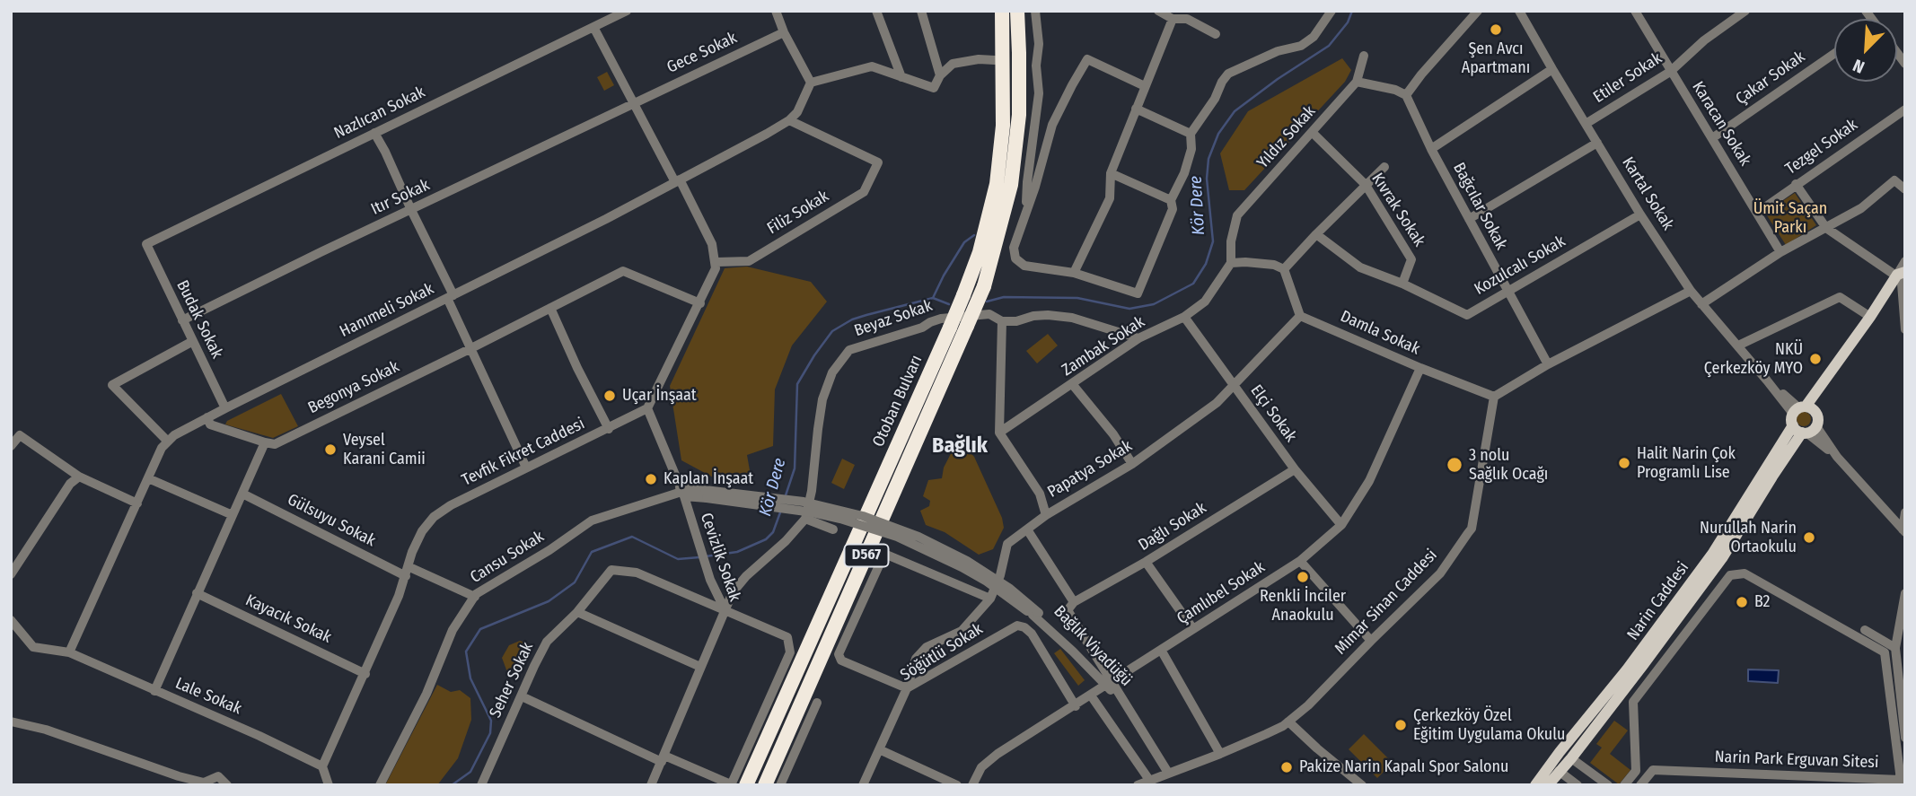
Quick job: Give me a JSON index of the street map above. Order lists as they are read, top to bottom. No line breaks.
{"streets":{"highway":["Otoban Bulvarı","D567"],"main road":["Narin Caddesi"],"street":["Gece Sokak","Etiler Sokak","Çakar Sokak","Nazlıcan Sokak","Karacan Sokak","Yıldız Sokak","Tezgel Sokak","Kartal Sokak","Itır Sokak","Bağcılar Sokak","Kıvrak Sokak","Filiz Sokak","Kozulcalı Sokak","Hanımeli Sokak","Beyaz Sokak","Budak Sokak","Damla Sokak","Zambak Sokak","Begonya Sokak","Elçi Sokak","Tevfik Fikret Caddesi","Papatya Sokak","Gülsuyu Sokak","Dağlı Sokak","Cansu Sokak","Cevizlik Sokak","Çamlıbel Sokak","Mimar Sinan Caddesi","Kayacık Sokak","Bağlık Viyadüğü","Söğütlü Sokak","Seher Sokak","Lale Sokak","Narin Park Erguvan Sitesi"]},"crossings":[["Gece Sokak","Itır Sokak"],["Etiler Sokak","Karacan Sokak"],["Etiler Sokak","Kartal Sokak"],["Çakar Sokak","Karacan Sokak"],["Nazlıcan Sokak","Budak Sokak"],["Karacan Sokak","Tezgel Sokak"],["Yıldız Sokak","Kıvrak Sokak"],["Yıldız Sokak","Zambak Sokak"],["Kartal Sokak","Kozulcalı Sokak"],["Kartal Sokak","Narin Caddesi"],["Itır Sokak","Budak Sokak"],["Bağcılar Sokak","Kozulcalı Sokak"],["Kıvrak Sokak","Kozulcalı Sokak"],["Filiz Sokak","Hanımeli Sokak"],["Hanımeli Sokak","Budak Sokak"],["Hanımeli Sokak","Lale Sokak"],["Damla Sokak","Papatya Sokak"],["Damla Sokak","Çamlıbel Sokak"],["Damla Sokak","Mimar Sinan Caddesi"],["Zambak Sokak","Elçi Sokak"],["Elçi Sokak","Papatya Sokak"],["Elçi Sokak","Dağlı Sokak"],["Elçi Sokak","Çamlıbel Sokak"],["Tevfik Fikret Caddesi","Gülsuyu Sokak"],["Tevfik Fikret Caddesi","Cevizlik Sokak"],["Tevfik Fikret Caddesi","Kayacık Sokak"],["Tevfik Fikret Caddesi","Lale Sokak"],["Papatya Sokak","Söğütlü Sokak"],["Gülsuyu Sokak","Cansu Sokak"],["Cansu Sokak","Cevizlik Sokak"],["Cansu Sokak","Bağlık Viyadüğü"],["Cevizlik Sokak","Bağlık Viyadüğü"],["Cevizlik Sokak","Seher Sokak"],["Çamlıbel Sokak","Bağlık Viyadüğü"],["Çamlıbel Sokak","Söğütlü Sokak"],["Mimar Sinan Caddesi","Bağlık Viyadüğü"]],"districts":["Bağlık"],"water":["Kör Dere"],"parks":["Ümit Saçan Parkı"],"places":["Şen Avcı Apartmanı","NKÜ Çerkezköy MYO","Uçar İnşaat","Veysel Karani Camii","Halit Narin Çok Programlı Lise","3 nolu Sağlık Ocağı","Kaplan İnşaat","Nurullah Narin Ortaokulu","Renkli İnciler Anaokulu","B2","Çerkezköy Özel Eğitim Uygulama Okulu","Pakize Narin Kapalı Spor Salonu"],"north":"bottom left"}
